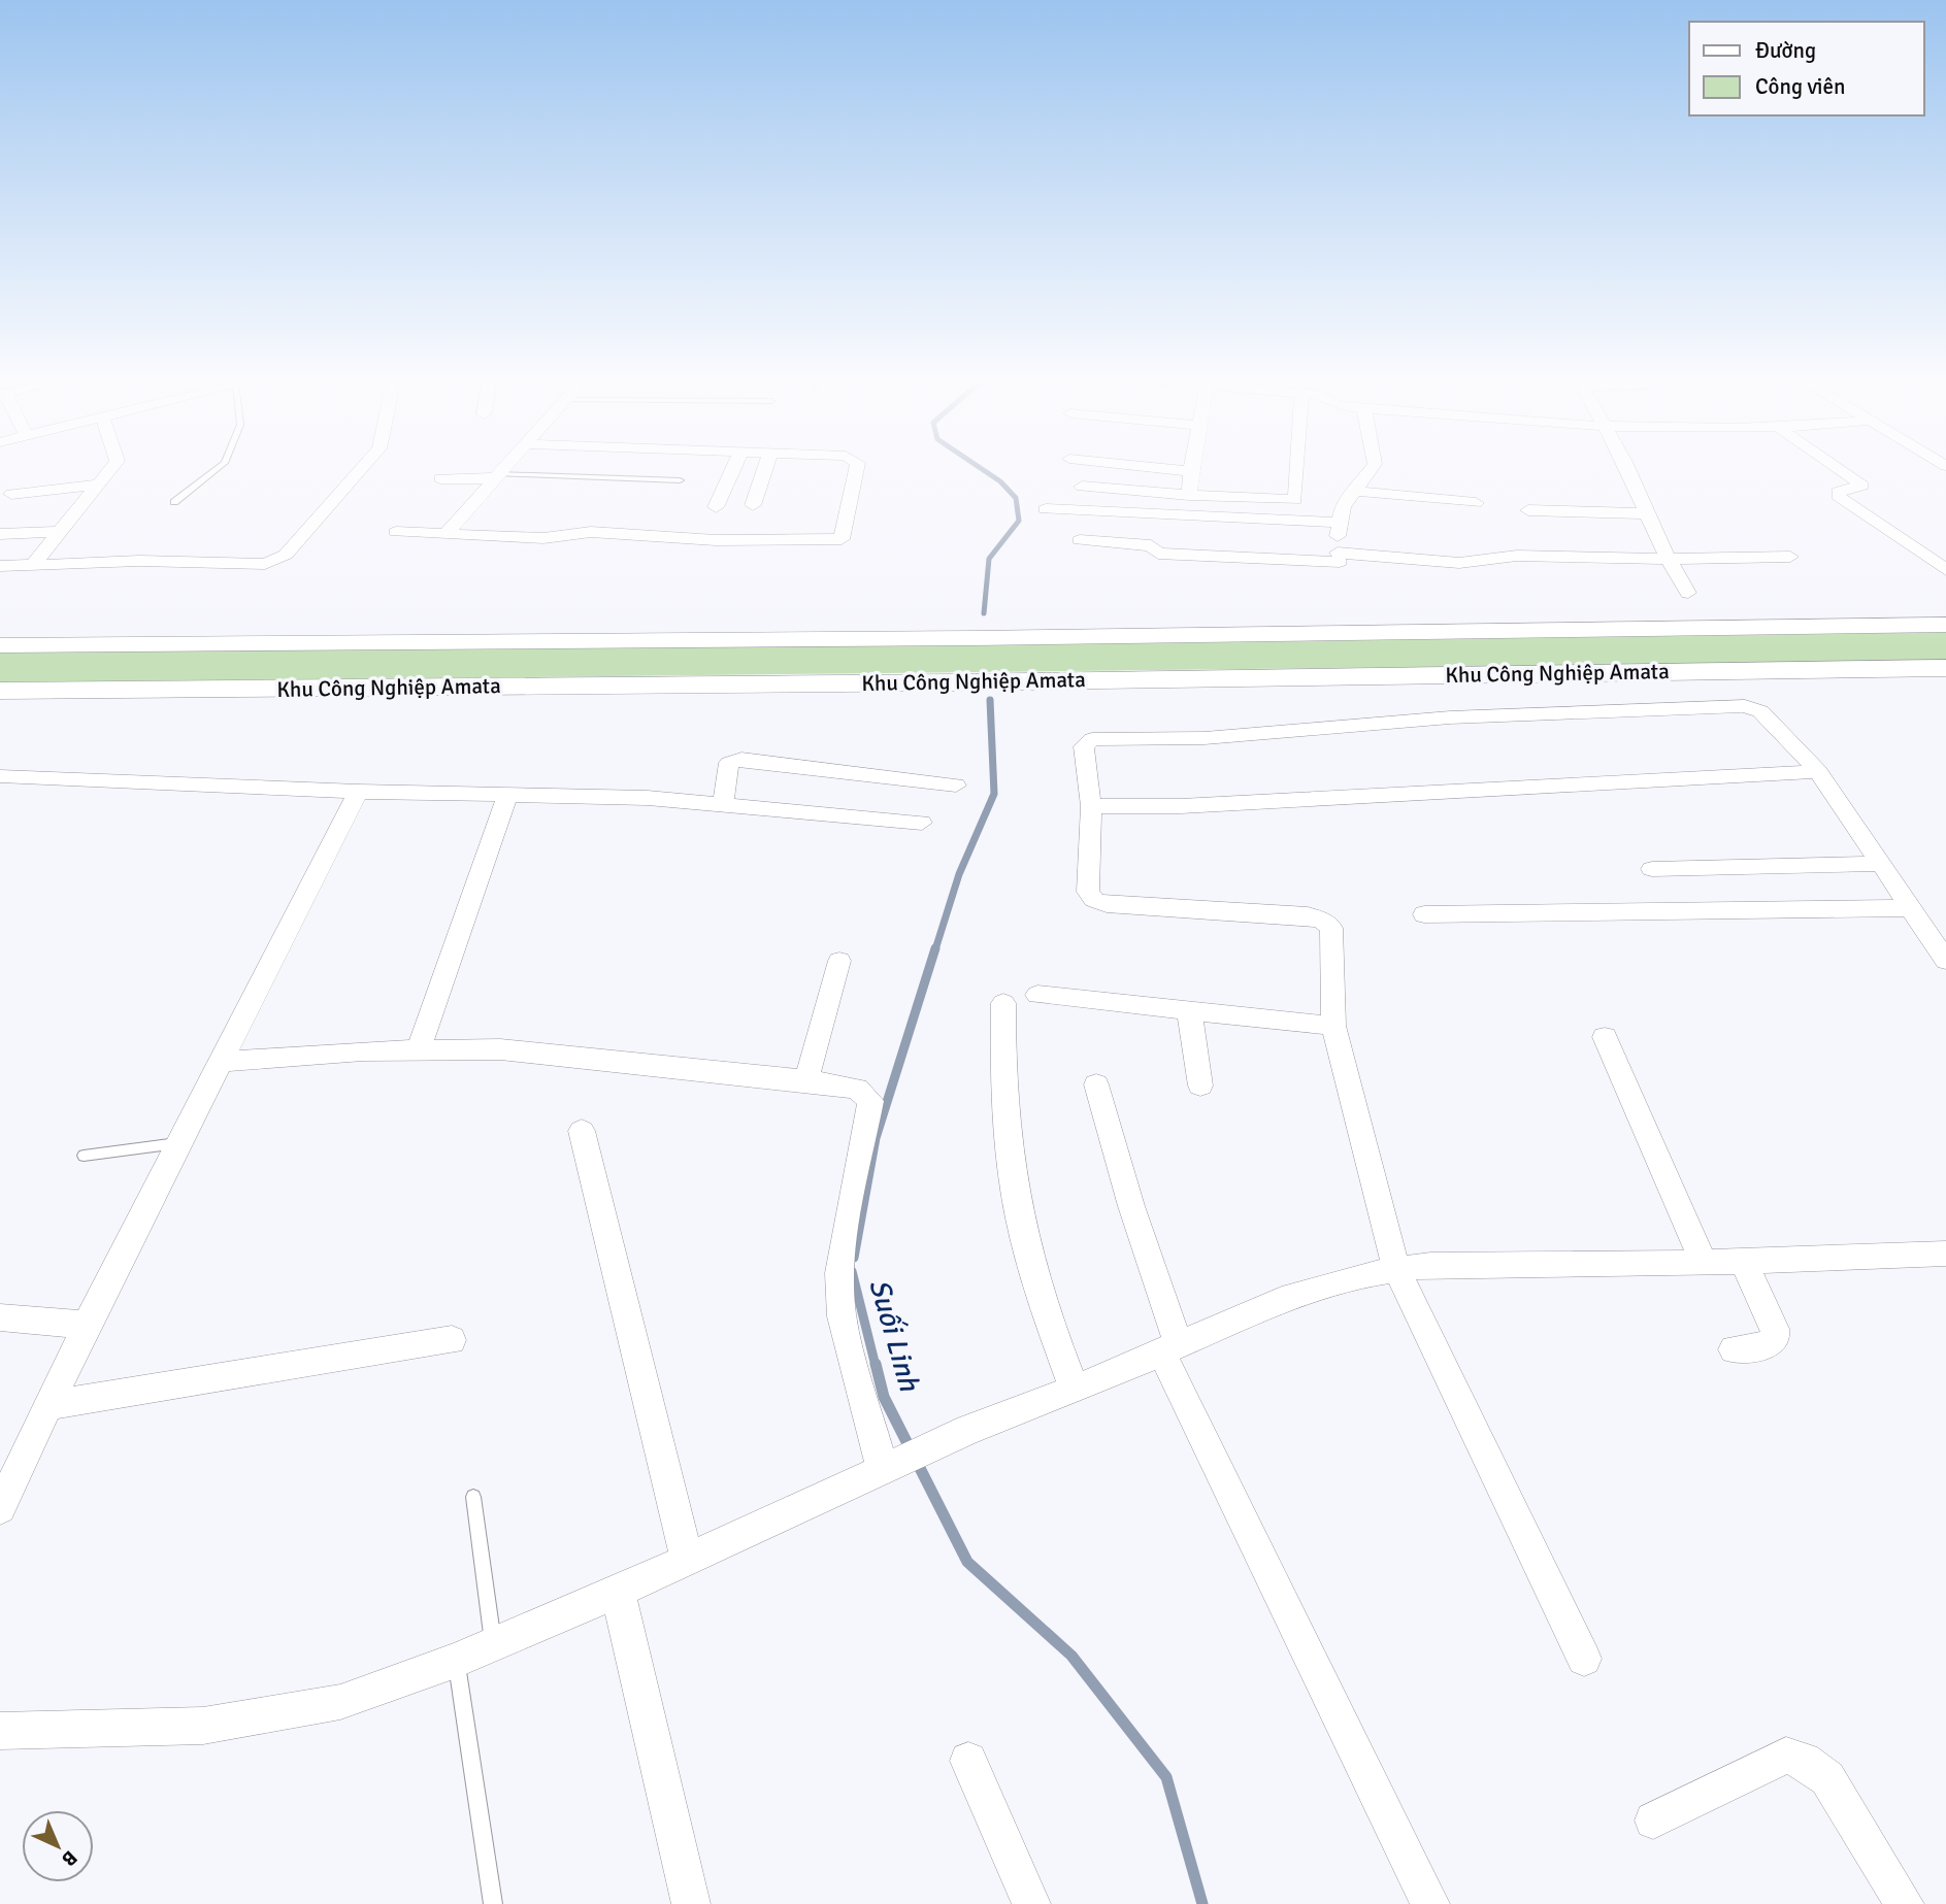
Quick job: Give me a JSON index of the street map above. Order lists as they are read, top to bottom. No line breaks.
{"streets":{"street":["Khu Công Nghiệp Amata"]},"water":["Suối Linh"],"legend":["Đường","Công viên"],"north":"bottom right"}
